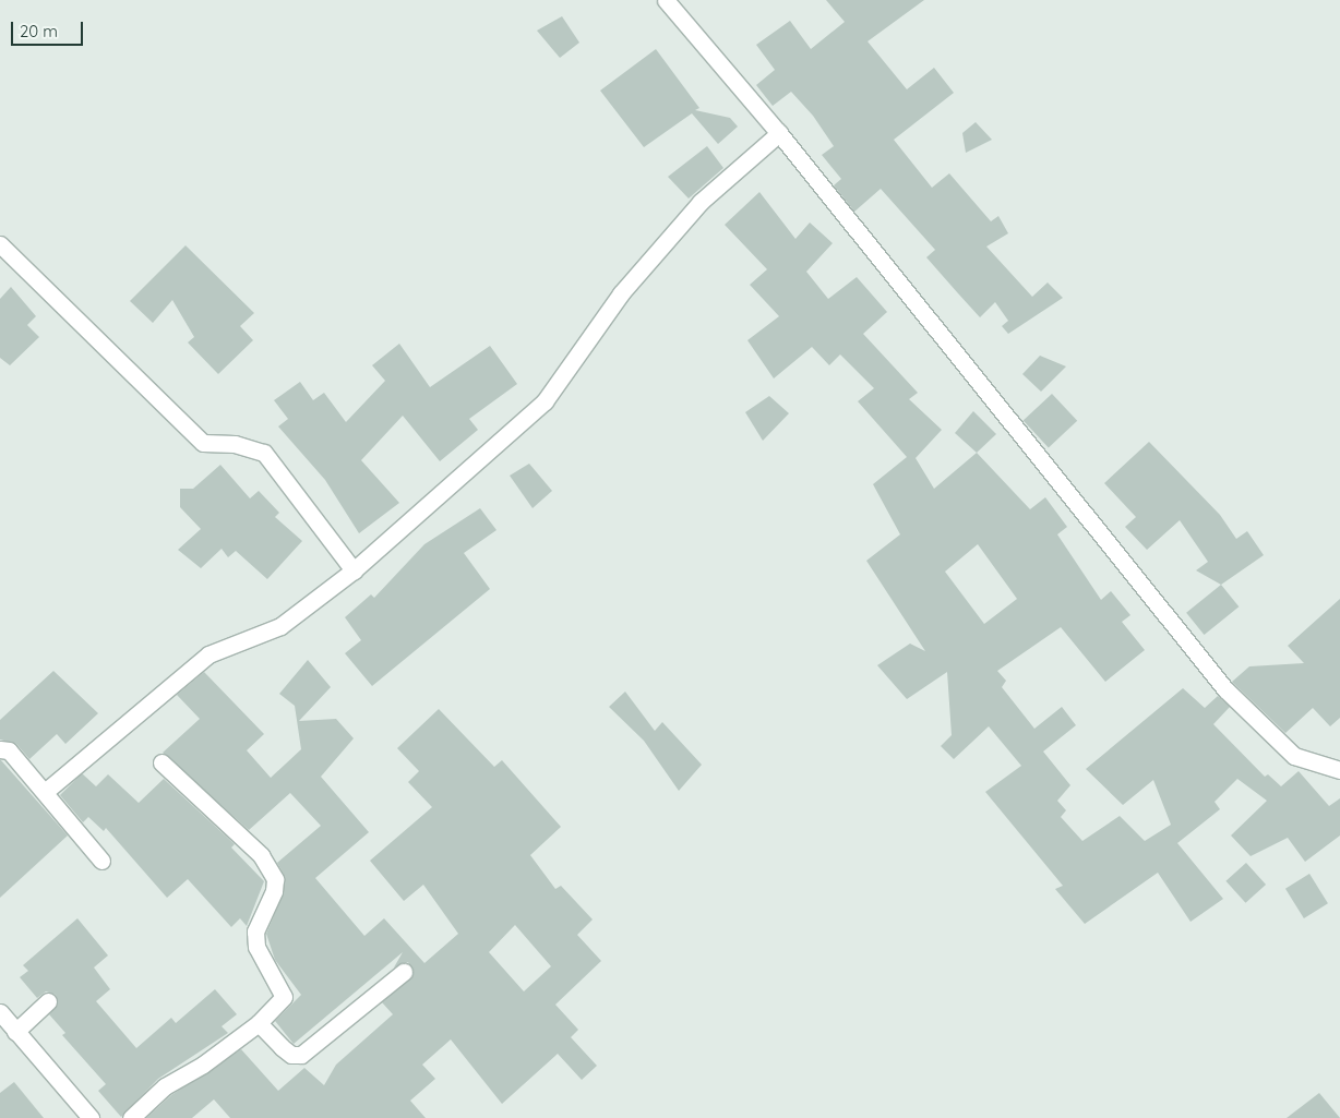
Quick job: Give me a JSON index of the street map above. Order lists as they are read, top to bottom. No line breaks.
{"scale_bar":"20 m"}
